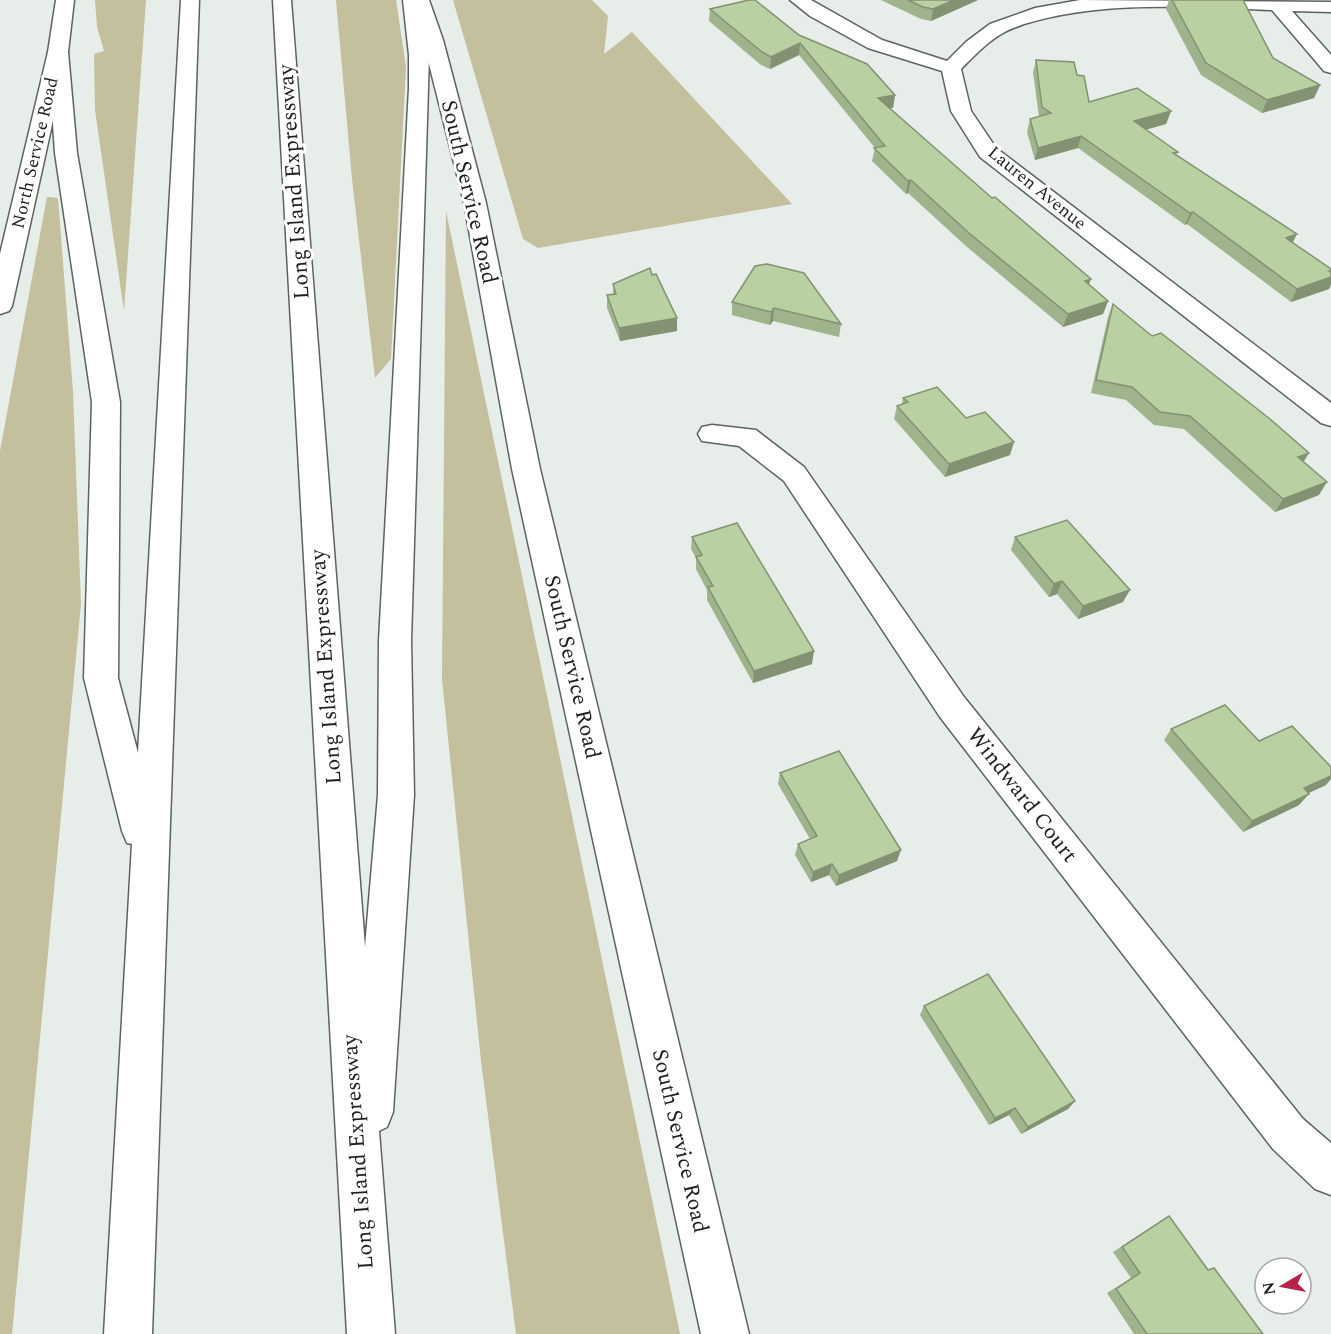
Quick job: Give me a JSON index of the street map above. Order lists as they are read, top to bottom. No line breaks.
{"streets":{"main road":["North Service Road","Long Island Expressway","Lauren Avenue","South Service Road","Windward Court"]},"north":"left"}
